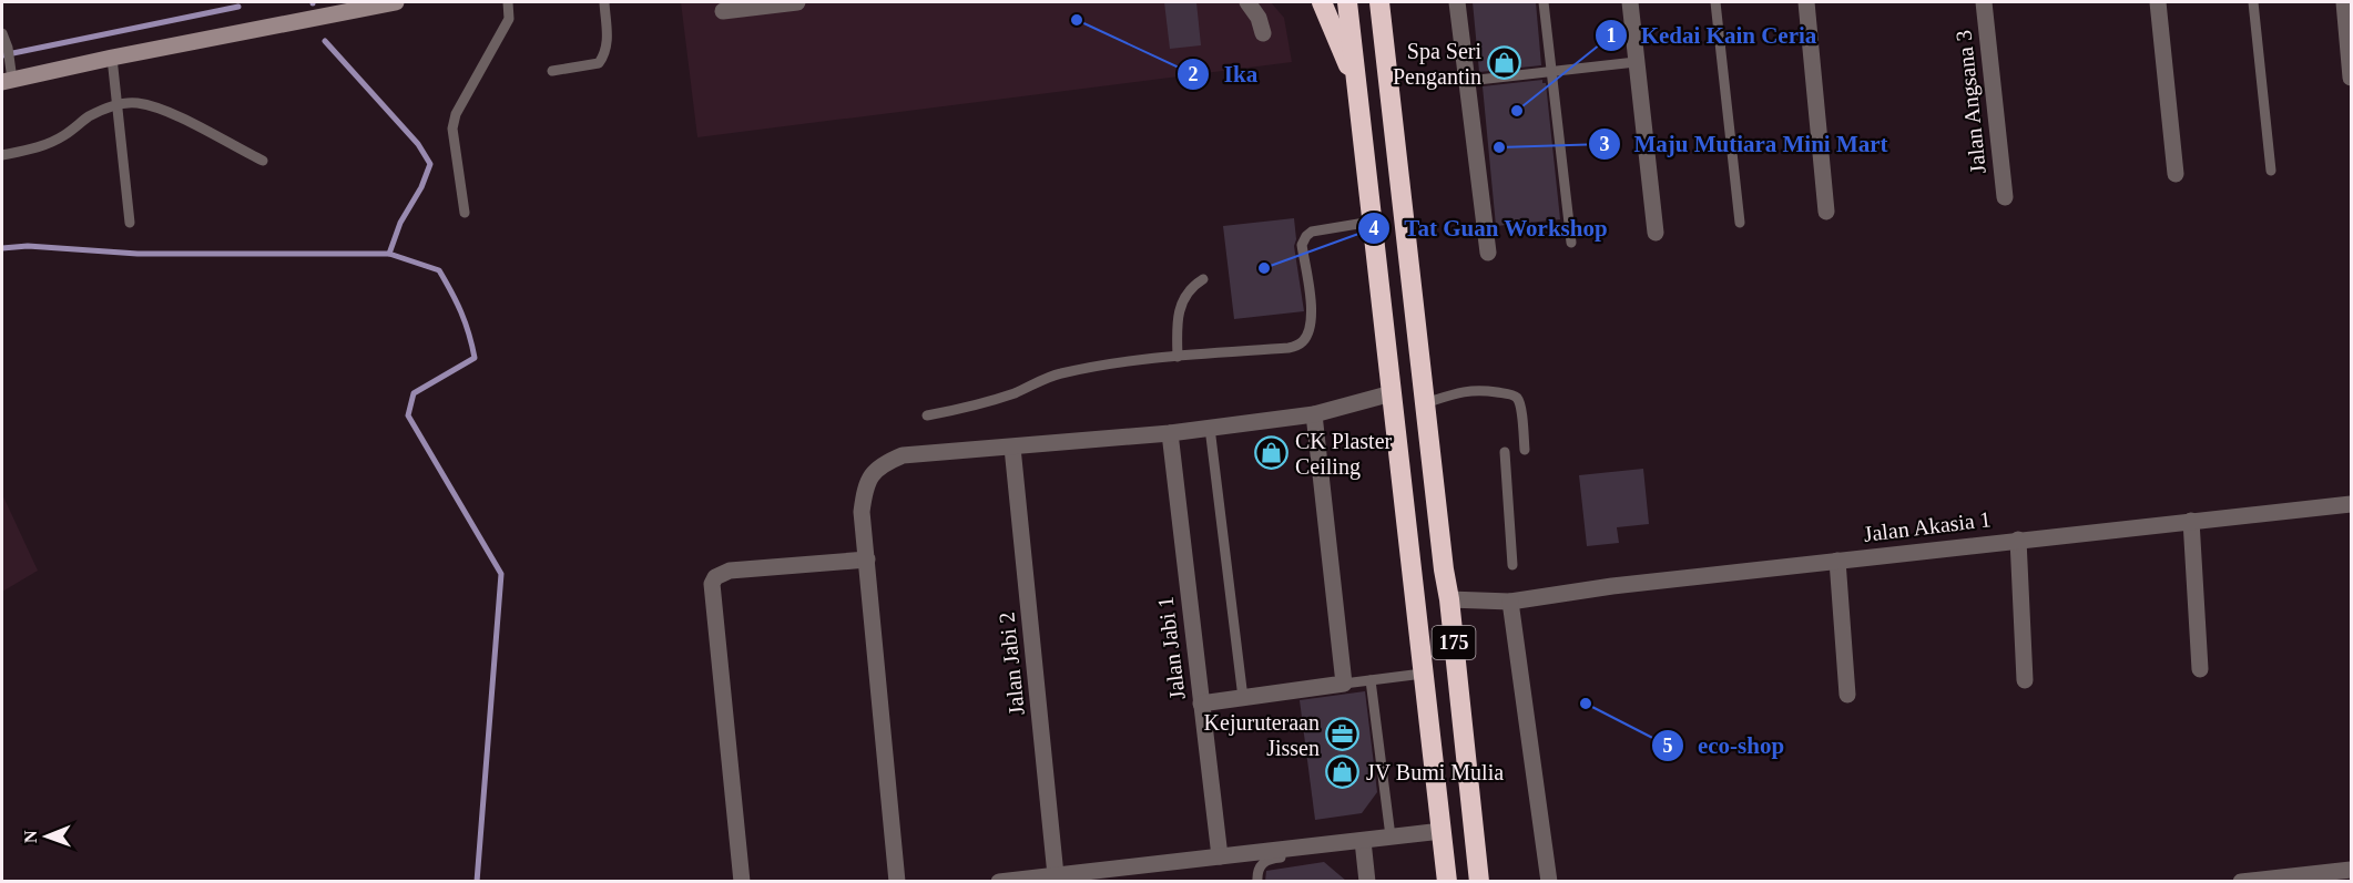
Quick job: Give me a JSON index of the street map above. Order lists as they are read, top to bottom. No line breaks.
{"streets":{"highway":["175"],"street":["Jalan Angsana 3","Jalan Akasia 1","Jalan Jabi 1","Jalan Jabi 2"]},"crossings":[["Jalan Akasia 1","175"]],"places":{"other":["Ika","Kedai Kain Ceria","Maju Mutiara Mini Mart","Tat Guan Workshop","eco-shop"],"shop":["Spa Seri Pengantin","CK Plaster Ceiling","JV Bumi Mulia"],"office":["Kejuruteraan Jissen"]},"north":"left"}
